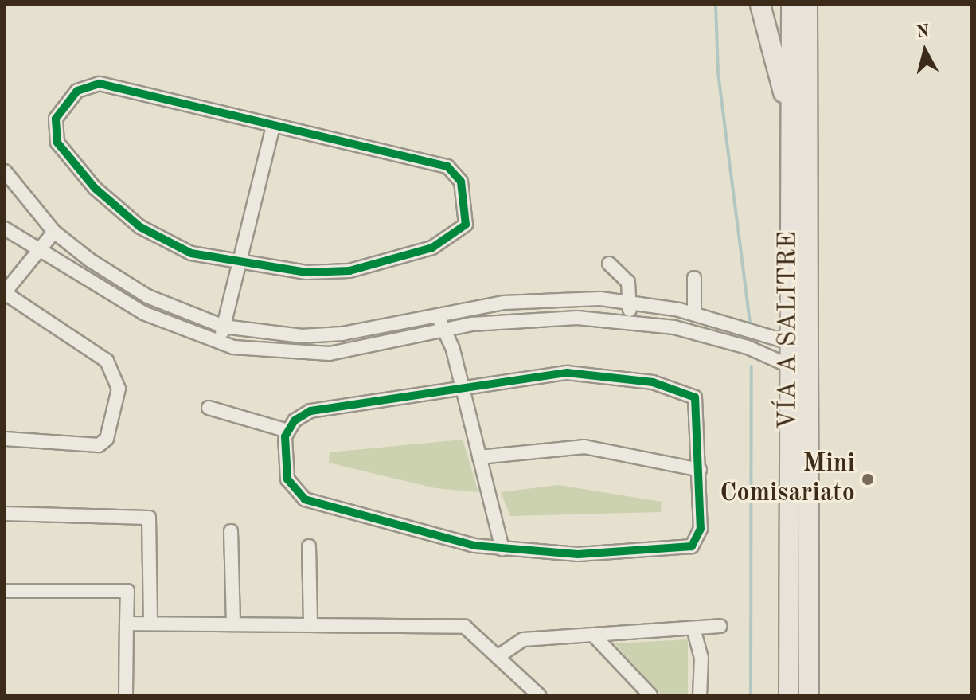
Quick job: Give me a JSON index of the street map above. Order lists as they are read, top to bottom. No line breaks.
{"streets":{"main road":["VÍA A SALITRE"]},"places":["Mini Comisariato"],"north":"top"}
